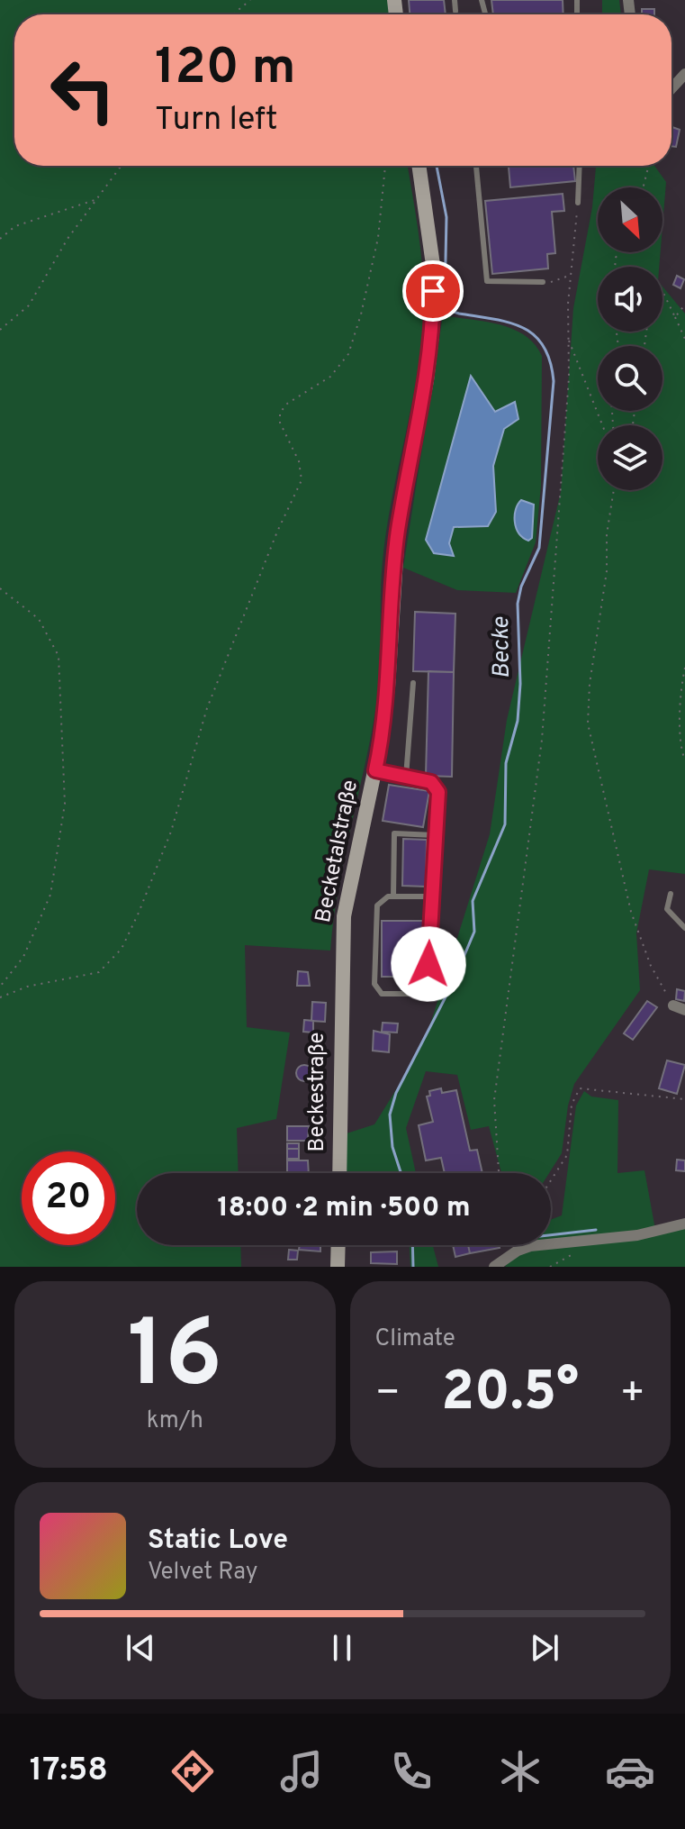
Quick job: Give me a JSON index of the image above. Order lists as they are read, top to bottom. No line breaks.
{"streets":{"main road":["Becketalstraße","Beckestraße"]},"crossings":[["Becketalstraße","Beckestraße"]],"water":["Becke"],"north":"bottom right","page":{"turn":["120 m","Turn left"],"limit":"20","trip":"18:00 · 2 min · 500 m","tile":[["16","km/h"],"Climate"],"heat":["−","20.5°","+"],"song":["Static Love","Velvet Ray"],"tabs":"17:58"}}
